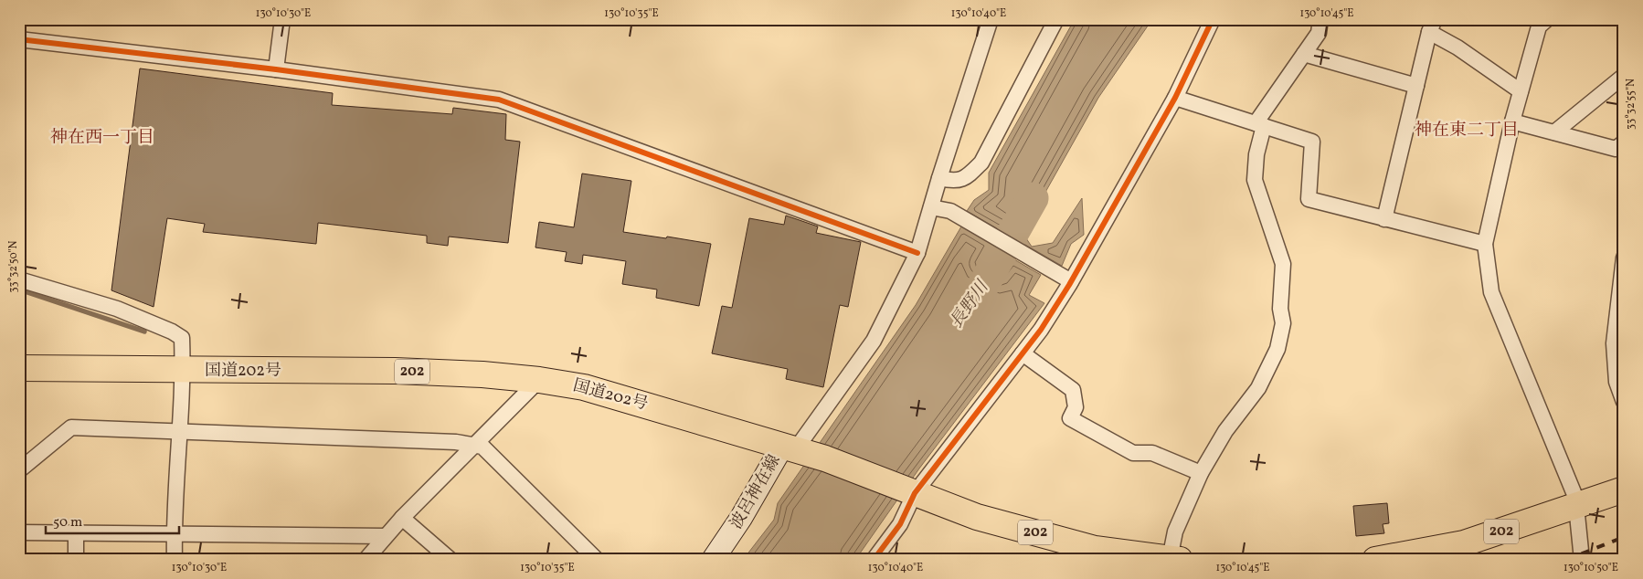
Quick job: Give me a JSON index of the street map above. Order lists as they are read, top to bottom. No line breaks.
{"streets":{"highway":["国道202号","202"],"main road":["波呂神在線"]},"crossings":[["国道202号","波呂神在線"]],"districts":["神在東二丁目","神在西一丁目"],"water":["長野川"],"scale_bar":"50 m","coordinates":["130°10'30\"E","130°10'35\"E","130°10'40\"E","130°10'45\"E","33°32'55\"N","33°32'50\"N","130°10'50\"E"]}
